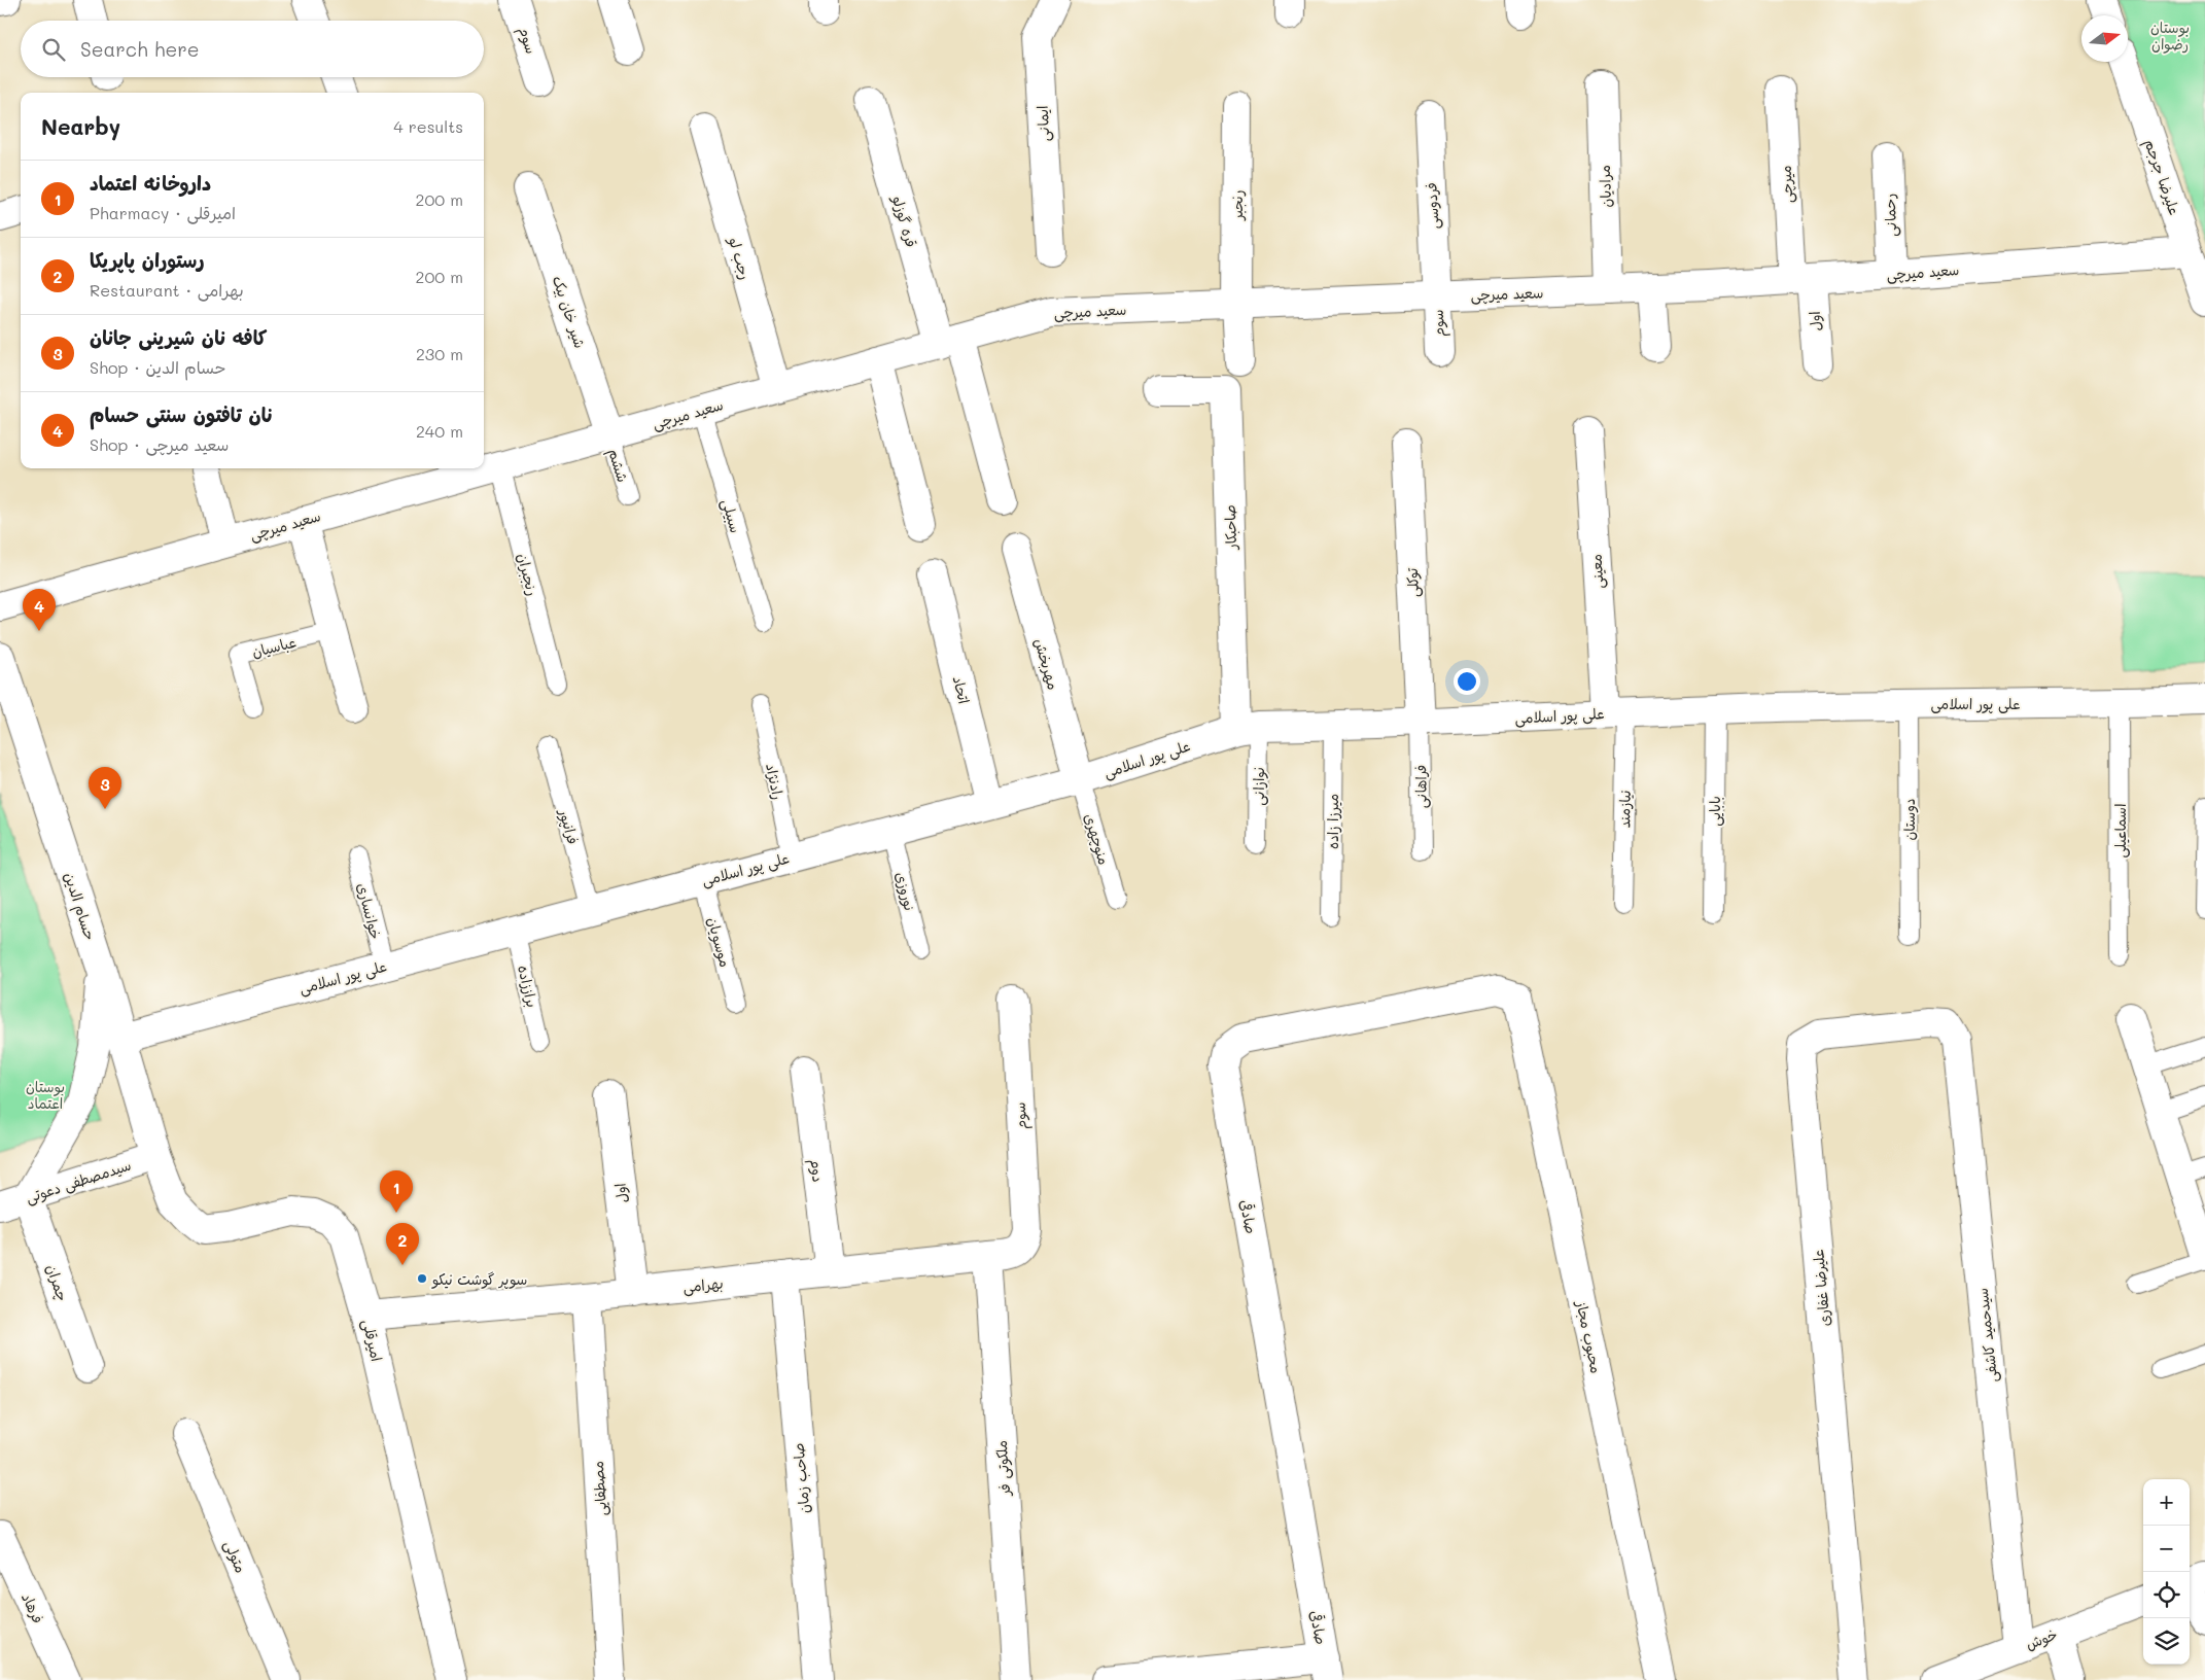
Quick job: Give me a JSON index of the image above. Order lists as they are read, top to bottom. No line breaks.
{"streets":{"street":["سوم","ایمانی","علیرضا جرجم","میرچی","مرادیان","رنجبر","فردوسی","رحمانی","قره گوزلو","رجب لو","سعید میرچی","شیر خان بیک","اول","صاحبکار","معینی","توکلی","مهربخش","اتحاد","علی پور اسلامی","حسام الدین","دوم","سیدمصطفی دعوتی","صادقی","چمران","بهرامی","علیرضا غفاری","سیدحمید کاشفی","محبوب مجاز","امیرقلی","ملکوتی فر","صاحب زمان","مصطفایی","متولی","فرهاد","خوش"],"lane":["ششم","سبیلی","رنجبران","عباسیان","رادنژاد","نوازانی","فراهانی","نیازمند","بابایی","دوستان","میرزا زاده","فرانپور","اسماعیلی","منوچهری","نوروزی","خوانساری","موسویان","براززاده"]},"crossings":[["سوم","فردوسی"],["سوم","سعید میرچی"],["سوم","بهرامی"],["علیرضا جرجم","سعید میرچی"],["میرچی","سعید میرچی"],["میرچی","اول"],["مرادیان","سعید میرچی"],["رنجبر","سعید میرچی"],["فردوسی","سعید میرچی"],["رحمانی","سعید میرچی"],["قره گوزلو","سعید میرچی"],["رجب لو","سعید میرچی"],["سعید میرچی","شیر خان بیک"],["سعید میرچی","اول"],["سعید میرچی","ششم"],["سعید میرچی","سبیلی"],["سعید میرچی","رنجبران"],["شیر خان بیک","ششم"],["اول","بهرامی"],["صاحبکار","علی پور اسلامی"],["صاحبکار","نوازانی"],["معینی","علی پور اسلامی"],["معینی","نیازمند"],["توکلی","علی پور اسلامی"],["توکلی","فراهانی"],["مهربخش","علی پور اسلامی"],["مهربخش","منوچهری"],["اتحاد","علی پور اسلامی"],["علی پور اسلامی","رادنژاد"],["علی پور اسلامی","نوازانی"],["علی پور اسلامی","فراهانی"],["علی پور اسلامی","نیازمند"],["علی پور اسلامی","بابایی"],["علی پور اسلامی","دوستان"],["علی پور اسلامی","میرزا زاده"],["علی پور اسلامی","فرانپور"],["علی پور اسلامی","اسماعیلی"],["علی پور اسلامی","منوچهری"],["علی پور اسلامی","نوروزی"],["علی پور اسلامی","حسام الدین"],["علی پور اسلامی","خوانساری"],["علی پور اسلامی","موسویان"],["علی پور اسلامی","براززاده"],["حسام الدین","سیدمصطفی دعوتی"],["حسام الدین","امیرقلی"],["دوم","بهرامی"],["سیدمصطفی دعوتی","چمران"],["سیدمصطفی دعوتی","امیرقلی"],["صادقی","محبوب مجاز"],["بهرامی","امیرقلی"],["بهرامی","ملکوتی فر"],["بهرامی","صاحب زمان"],["بهرامی","مصطفایی"],["علیرضا غفاری","سیدحمید کاشفی"],["سیدحمید کاشفی","خوش"]],"parks":["بوستان رضوان","بوستان اعتماد"],"places":["سوپر گوشت نیکو"],"north":"right","page":{"search":"Search here","heading":["Nearby","4 results"],"list":[{"mark":"1","name":"داروخانه اعتماد","note":"Pharmacy · امیرقلی","value":"200 m"},{"mark":"2","name":"رستوران پاپریکا","note":"Restaurant · بهرامی","value":"200 m"},{"mark":"3","name":"کافه نان شیرینی جانان","note":"Shop · حسام الدین","value":"230 m"},{"mark":"4","name":"نان تافتون سنتی حسام","note":"Shop · سعید میرچی","value":"240 m"}],"pins":["4","3","1","2"],"map_buttons":["+","−"]}}
